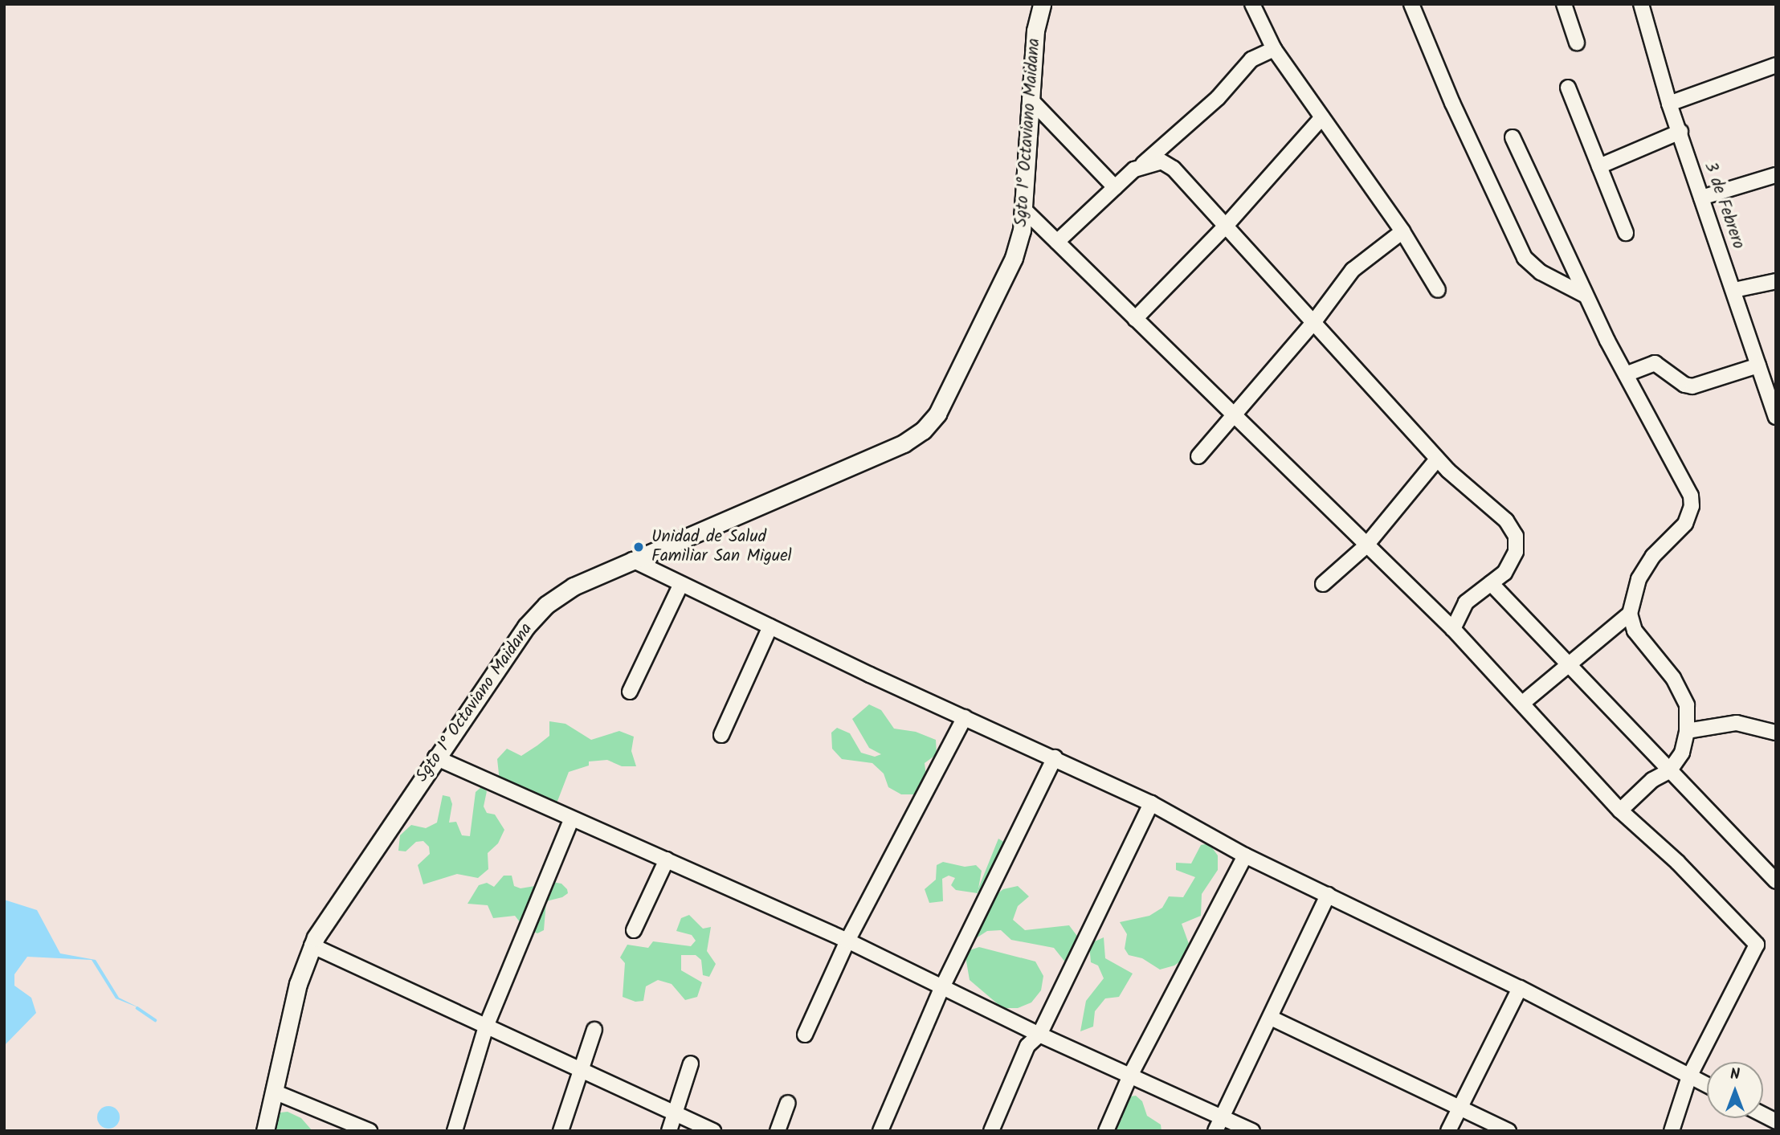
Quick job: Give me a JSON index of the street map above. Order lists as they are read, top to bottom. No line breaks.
{"streets":{"main road":["Sgto 1° Octaviano Maidana"],"street":["3 de Febrero"]},"places":["Unidad de Salud Familiar San Miguel"],"north":"top"}
